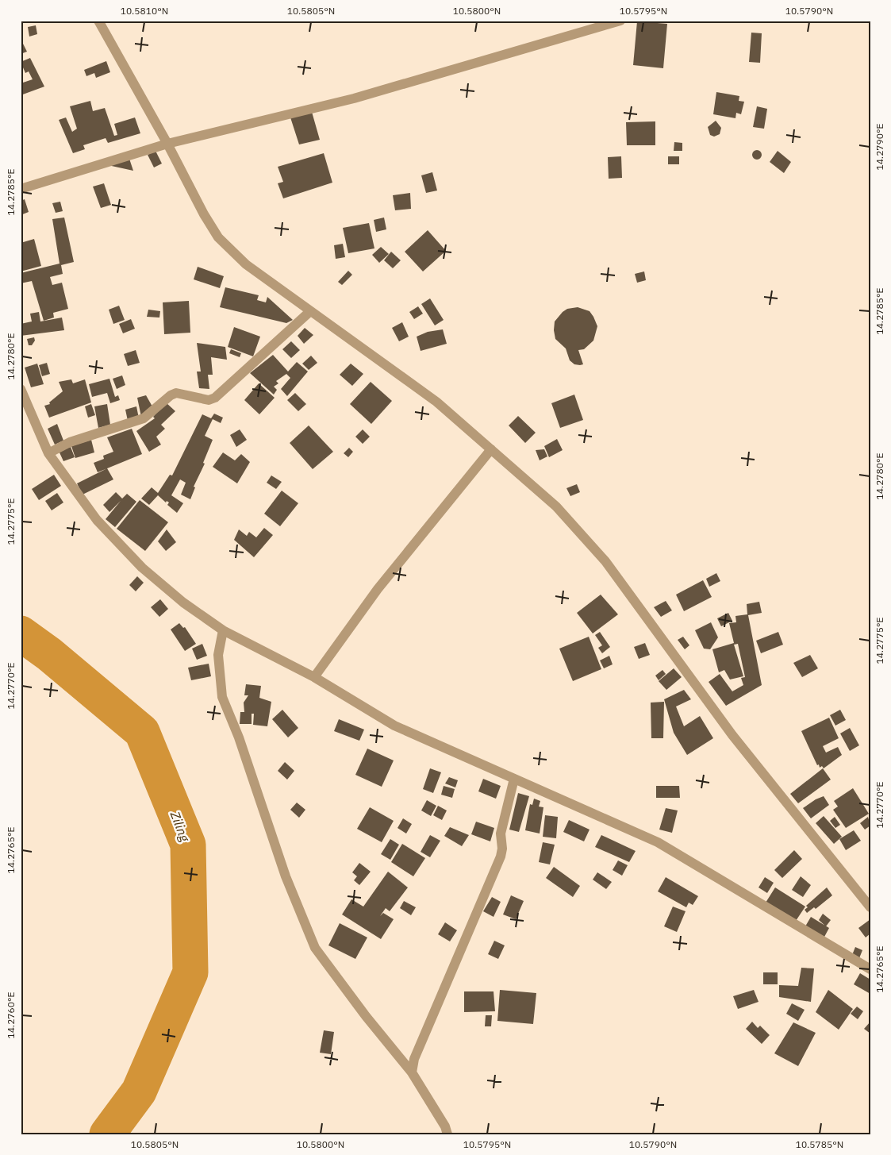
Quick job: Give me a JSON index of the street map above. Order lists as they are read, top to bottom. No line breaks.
{"water":["Ziling"],"coordinates":["10.5810°N","10.5805°N","10.5800°N","10.5795°N","10.5790°N","14.2790°E","14.2785°E","14.2780°E","14.2775°E","14.2770°E","14.2765°E","14.2760°E","10.5785°N"]}
